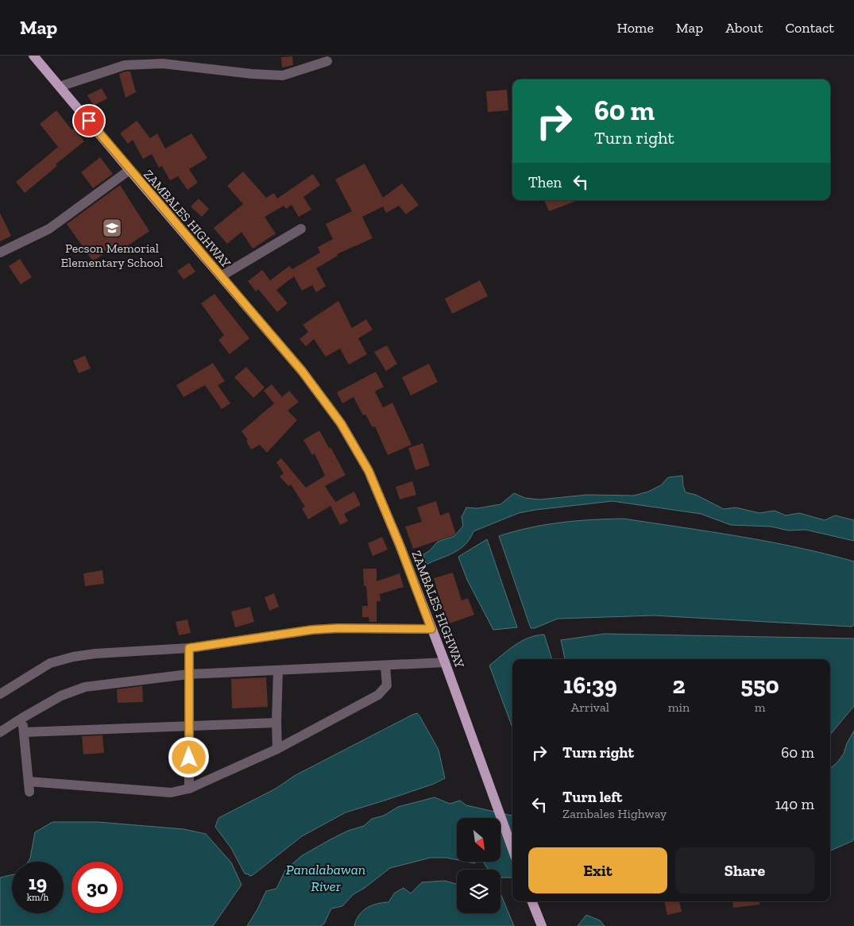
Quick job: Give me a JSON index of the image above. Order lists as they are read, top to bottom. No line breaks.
{"streets":{"main road":["ZAMBALES HIGHWAY"]},"water":["Panalabawan River"],"places":{"school or university":["Pecson Memorial Elementary School"]},"north":"bottom right","page":{"header":"Map","nav":["Home","Map","About","Contact"],"turn":["60 m","Turn right"],"then":"Then","eta":["16:39","Arrival","2","min","550","m"],"list":[{"name":"Turn right","value":"60 m"},{"name":"Turn left","note":"Zambales Highway","value":"140 m"}],"buttons":["Exit","Share"],"speed":"19 km/h","limit":"30"}}
